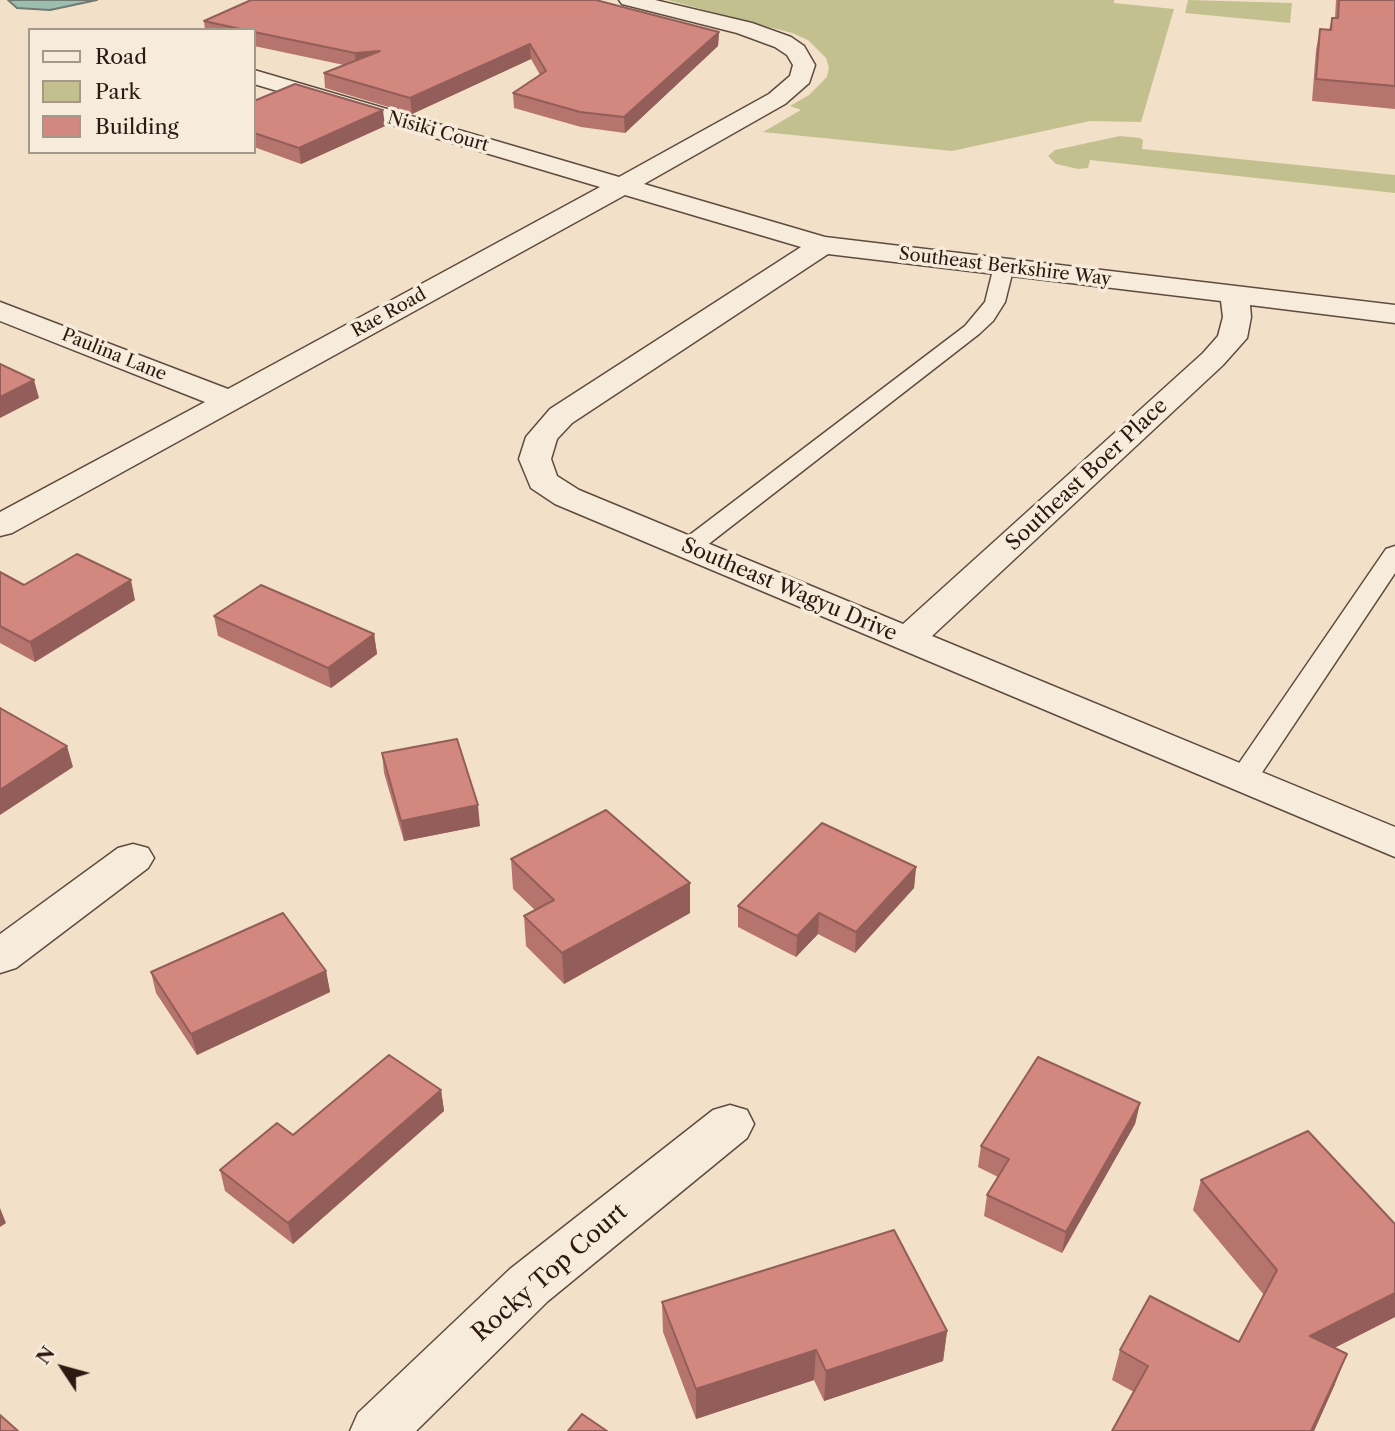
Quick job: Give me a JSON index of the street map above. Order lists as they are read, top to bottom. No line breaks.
{"streets":{"street":["Nisiki Court","Southeast Berkshire Way","Rae Road","Paulina Lane","Southeast Boer Place","Southeast Wagyu Drive","Rocky Top Court"]},"crossings":[["Nisiki Court","Southeast Berkshire Way"],["Nisiki Court","Rae Road"],["Southeast Berkshire Way","Rae Road"],["Southeast Berkshire Way","Southeast Boer Place"],["Southeast Berkshire Way","Southeast Wagyu Drive"],["Rae Road","Paulina Lane"],["Southeast Boer Place","Southeast Wagyu Drive"]],"legend":["Road","Park","Building"],"north":"top left"}
